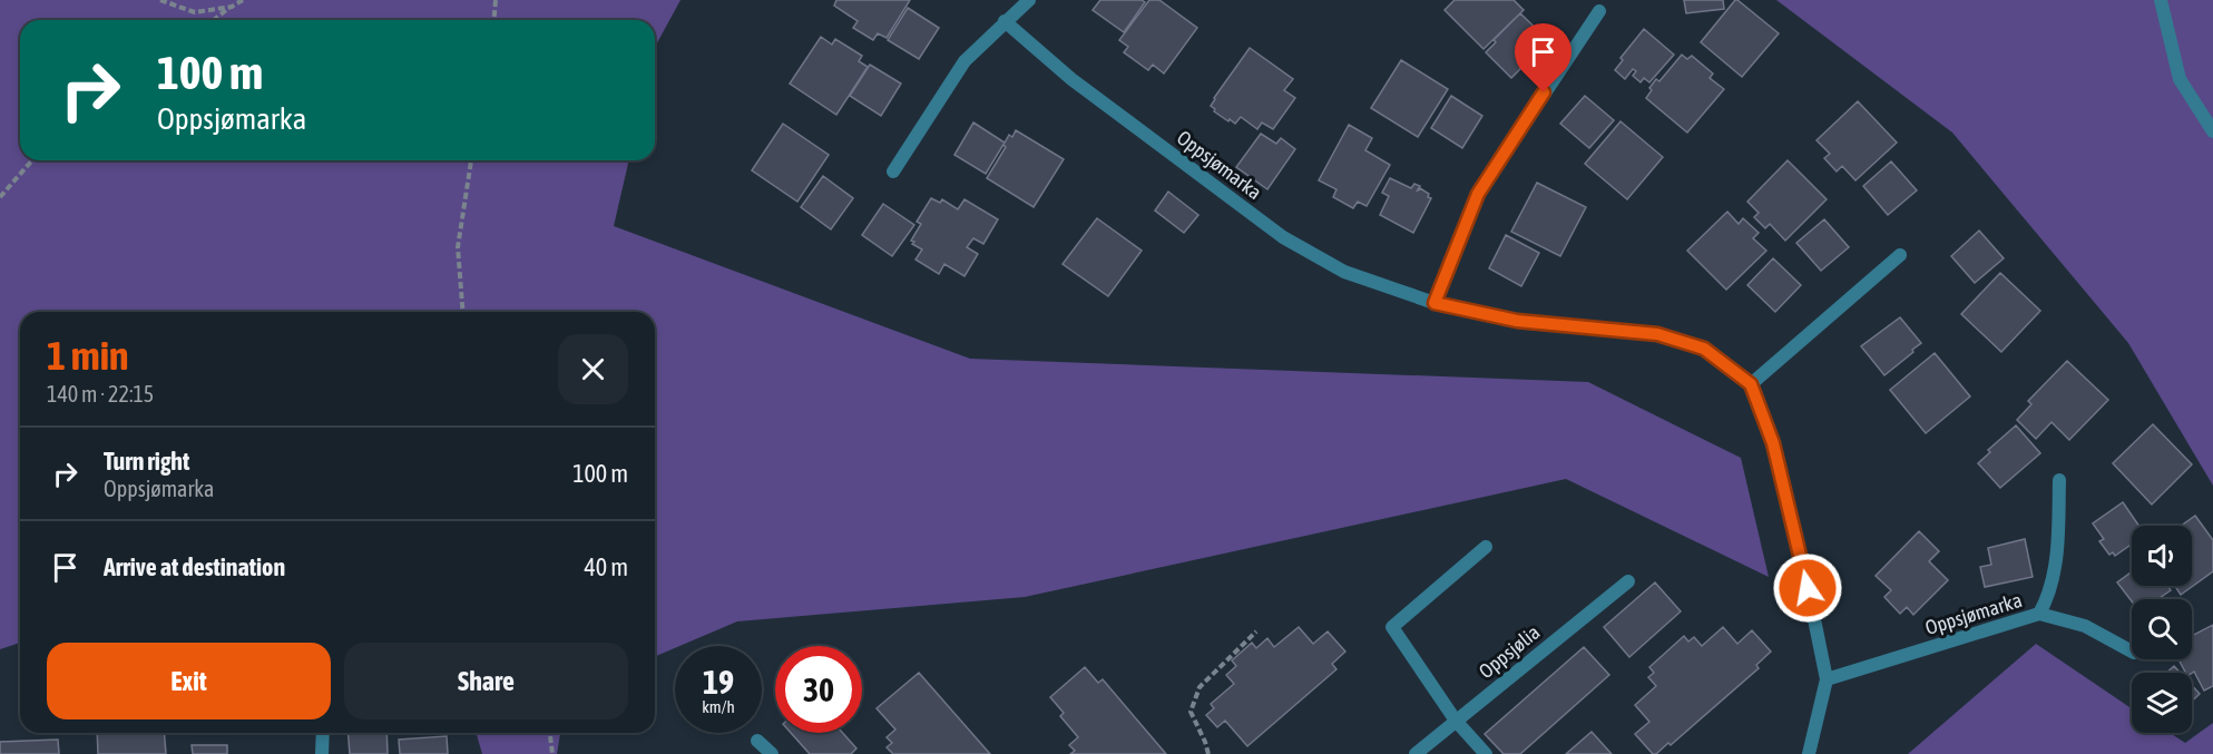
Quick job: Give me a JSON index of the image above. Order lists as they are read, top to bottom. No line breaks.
{"streets":{"street":["Oppsjømarka","Oppsjølia"]},"page":{"turn":["100 m","Oppsjømarka"],"heading":["1 min","140 m · 22:15"],"list":[{"name":"Turn right","note":"Oppsjømarka","value":"100 m"},{"name":"Arrive at destination","value":"40 m"}],"buttons":["Exit","Share"],"speed":"19 km/h","limit":"30"}}
